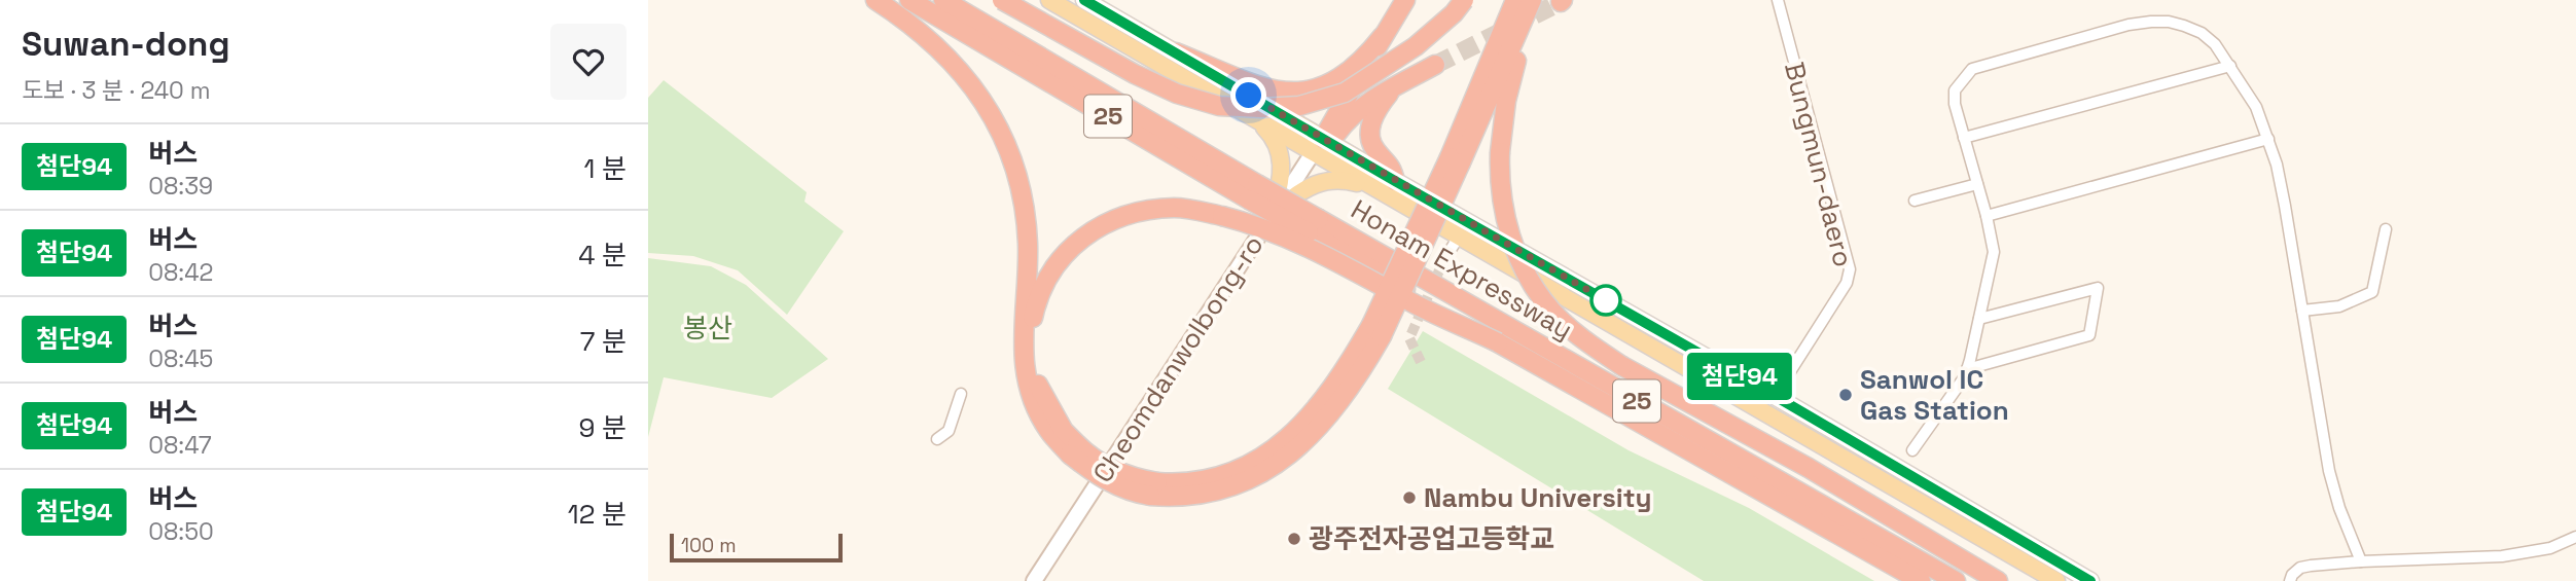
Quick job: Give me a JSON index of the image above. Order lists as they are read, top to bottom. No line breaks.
{"streets":{"highway":["25","Honam Expressway"],"street":["Bungmun-daero","Cheomdanwolbong-ro"]},"parks":["봉산"],"places":["Sanwol IC Gas Station","Nambu University","광주전자공업고등학교"],"lines":["bus line 첨단94"],"scale_bar":"100 m","page":{"heading":["Suwan-dong","도보 · 3 분 · 240 m"],"on_map":"첨단94","list":[{"mark":"첨단94","name":"버스","note":"08:39","value":"1 분"},{"mark":"첨단94","name":"버스","note":"08:42","value":"4 분"},{"mark":"첨단94","name":"버스","note":"08:45","value":"7 분"},{"mark":"첨단94","name":"버스","note":"08:47","value":"9 분"},{"mark":"첨단94","name":"버스","note":"08:50","value":"12 분"}],"scale":"100 m"}}
